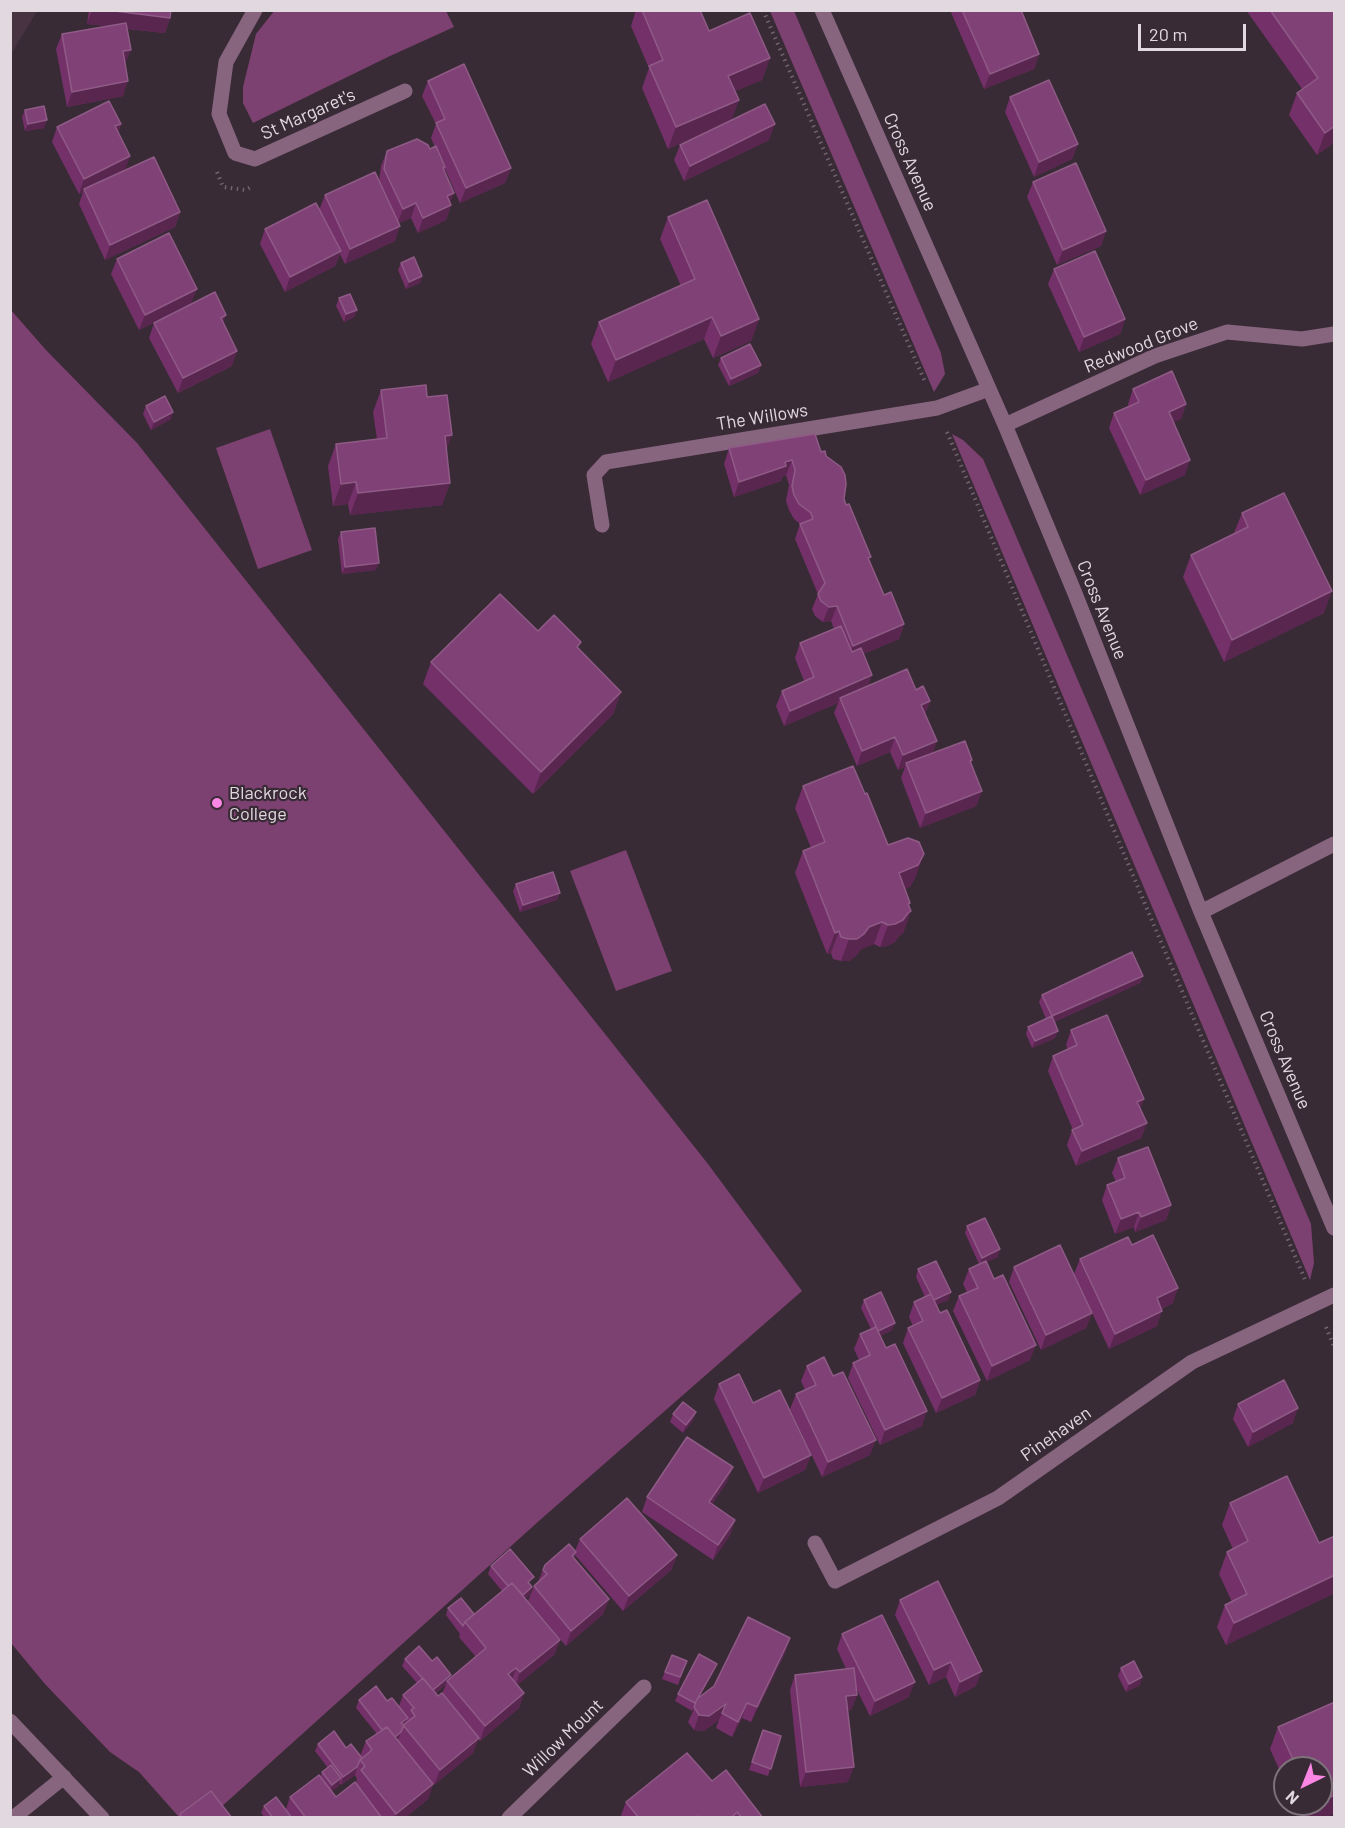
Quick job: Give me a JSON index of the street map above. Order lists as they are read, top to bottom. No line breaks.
{"streets":{"street":["St Margaret's","Cross Avenue","Redwood Grove","The Willows","Pinehaven","Willow Mount"]},"crossings":[["Cross Avenue","Redwood Grove"],["Cross Avenue","The Willows"]],"places":["Blackrock College"],"scale_bar":"20 m","north":"bottom left"}
